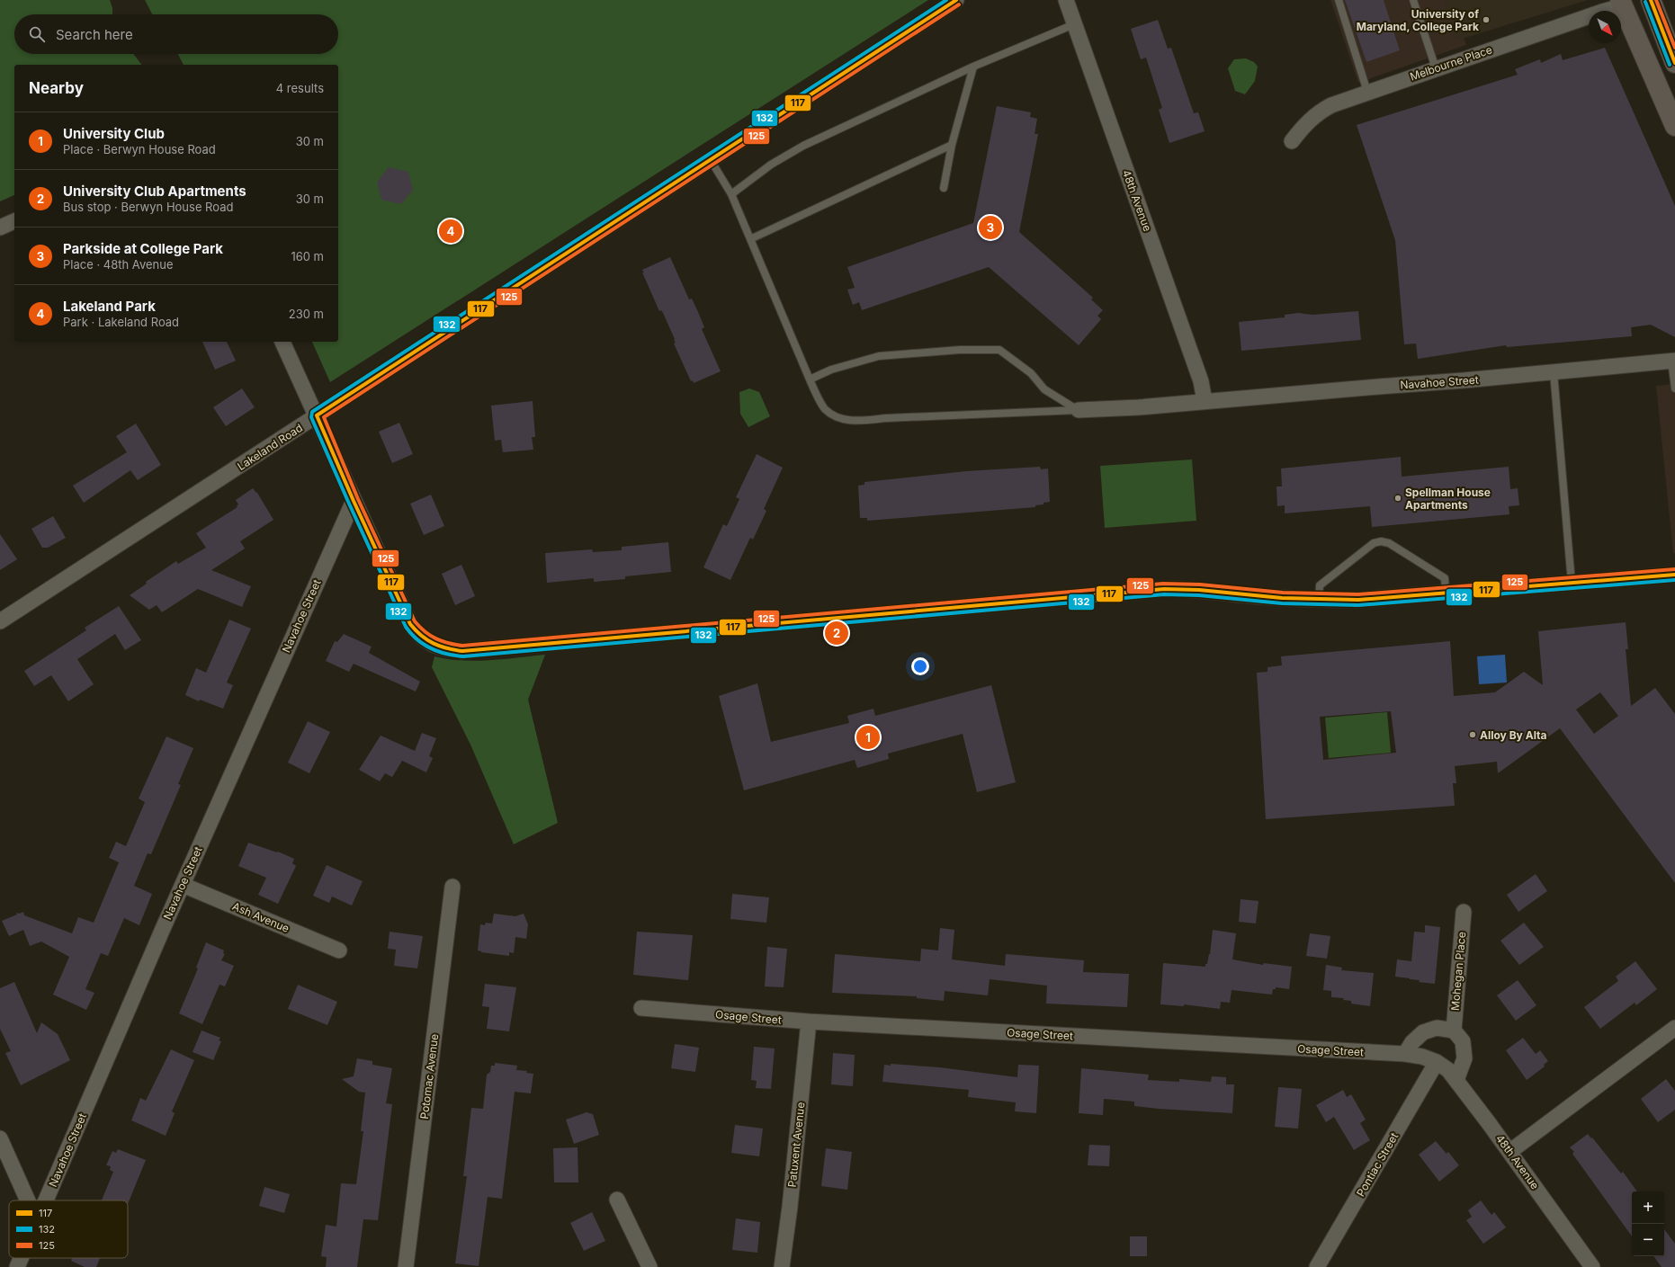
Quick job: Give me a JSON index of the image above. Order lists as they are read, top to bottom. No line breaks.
{"streets":{"street":["Melbourne Place","48th Avenue","Navahoe Street","Lakeland Road","Ash Avenue","Mohegan Place","Osage Street","Potomac Avenue","Patuxent Avenue","Pontiac Street"]},"crossings":[["48th Avenue","Navahoe Street"],["48th Avenue","Osage Street"],["48th Avenue","Pontiac Street"],["Navahoe Street","Ash Avenue"],["Osage Street","Patuxent Avenue"],["Osage Street","Pontiac Street"]],"places":["University of Maryland, College Park","Spellman House Apartments","Alloy By Alta"],"lines":["transit line 117","transit line 132","transit line 125"],"legend":["117","132","125"],"north":"bottom right","page":{"search":"Search here","heading":["Nearby","4 results"],"list":[{"mark":"1","name":"University Club","note":"Place · Berwyn House Road","value":"30 m"},{"mark":"2","name":"University Club Apartments","note":"Bus stop · Berwyn House Road","value":"30 m"},{"mark":"3","name":"Parkside at College Park","note":"Place · 48th Avenue","value":"160 m"},{"mark":"4","name":"Lakeland Park","note":"Park · Lakeland Road","value":"230 m"}],"pins":["3","4","2","1"],"map_buttons":["+","−"]}}
